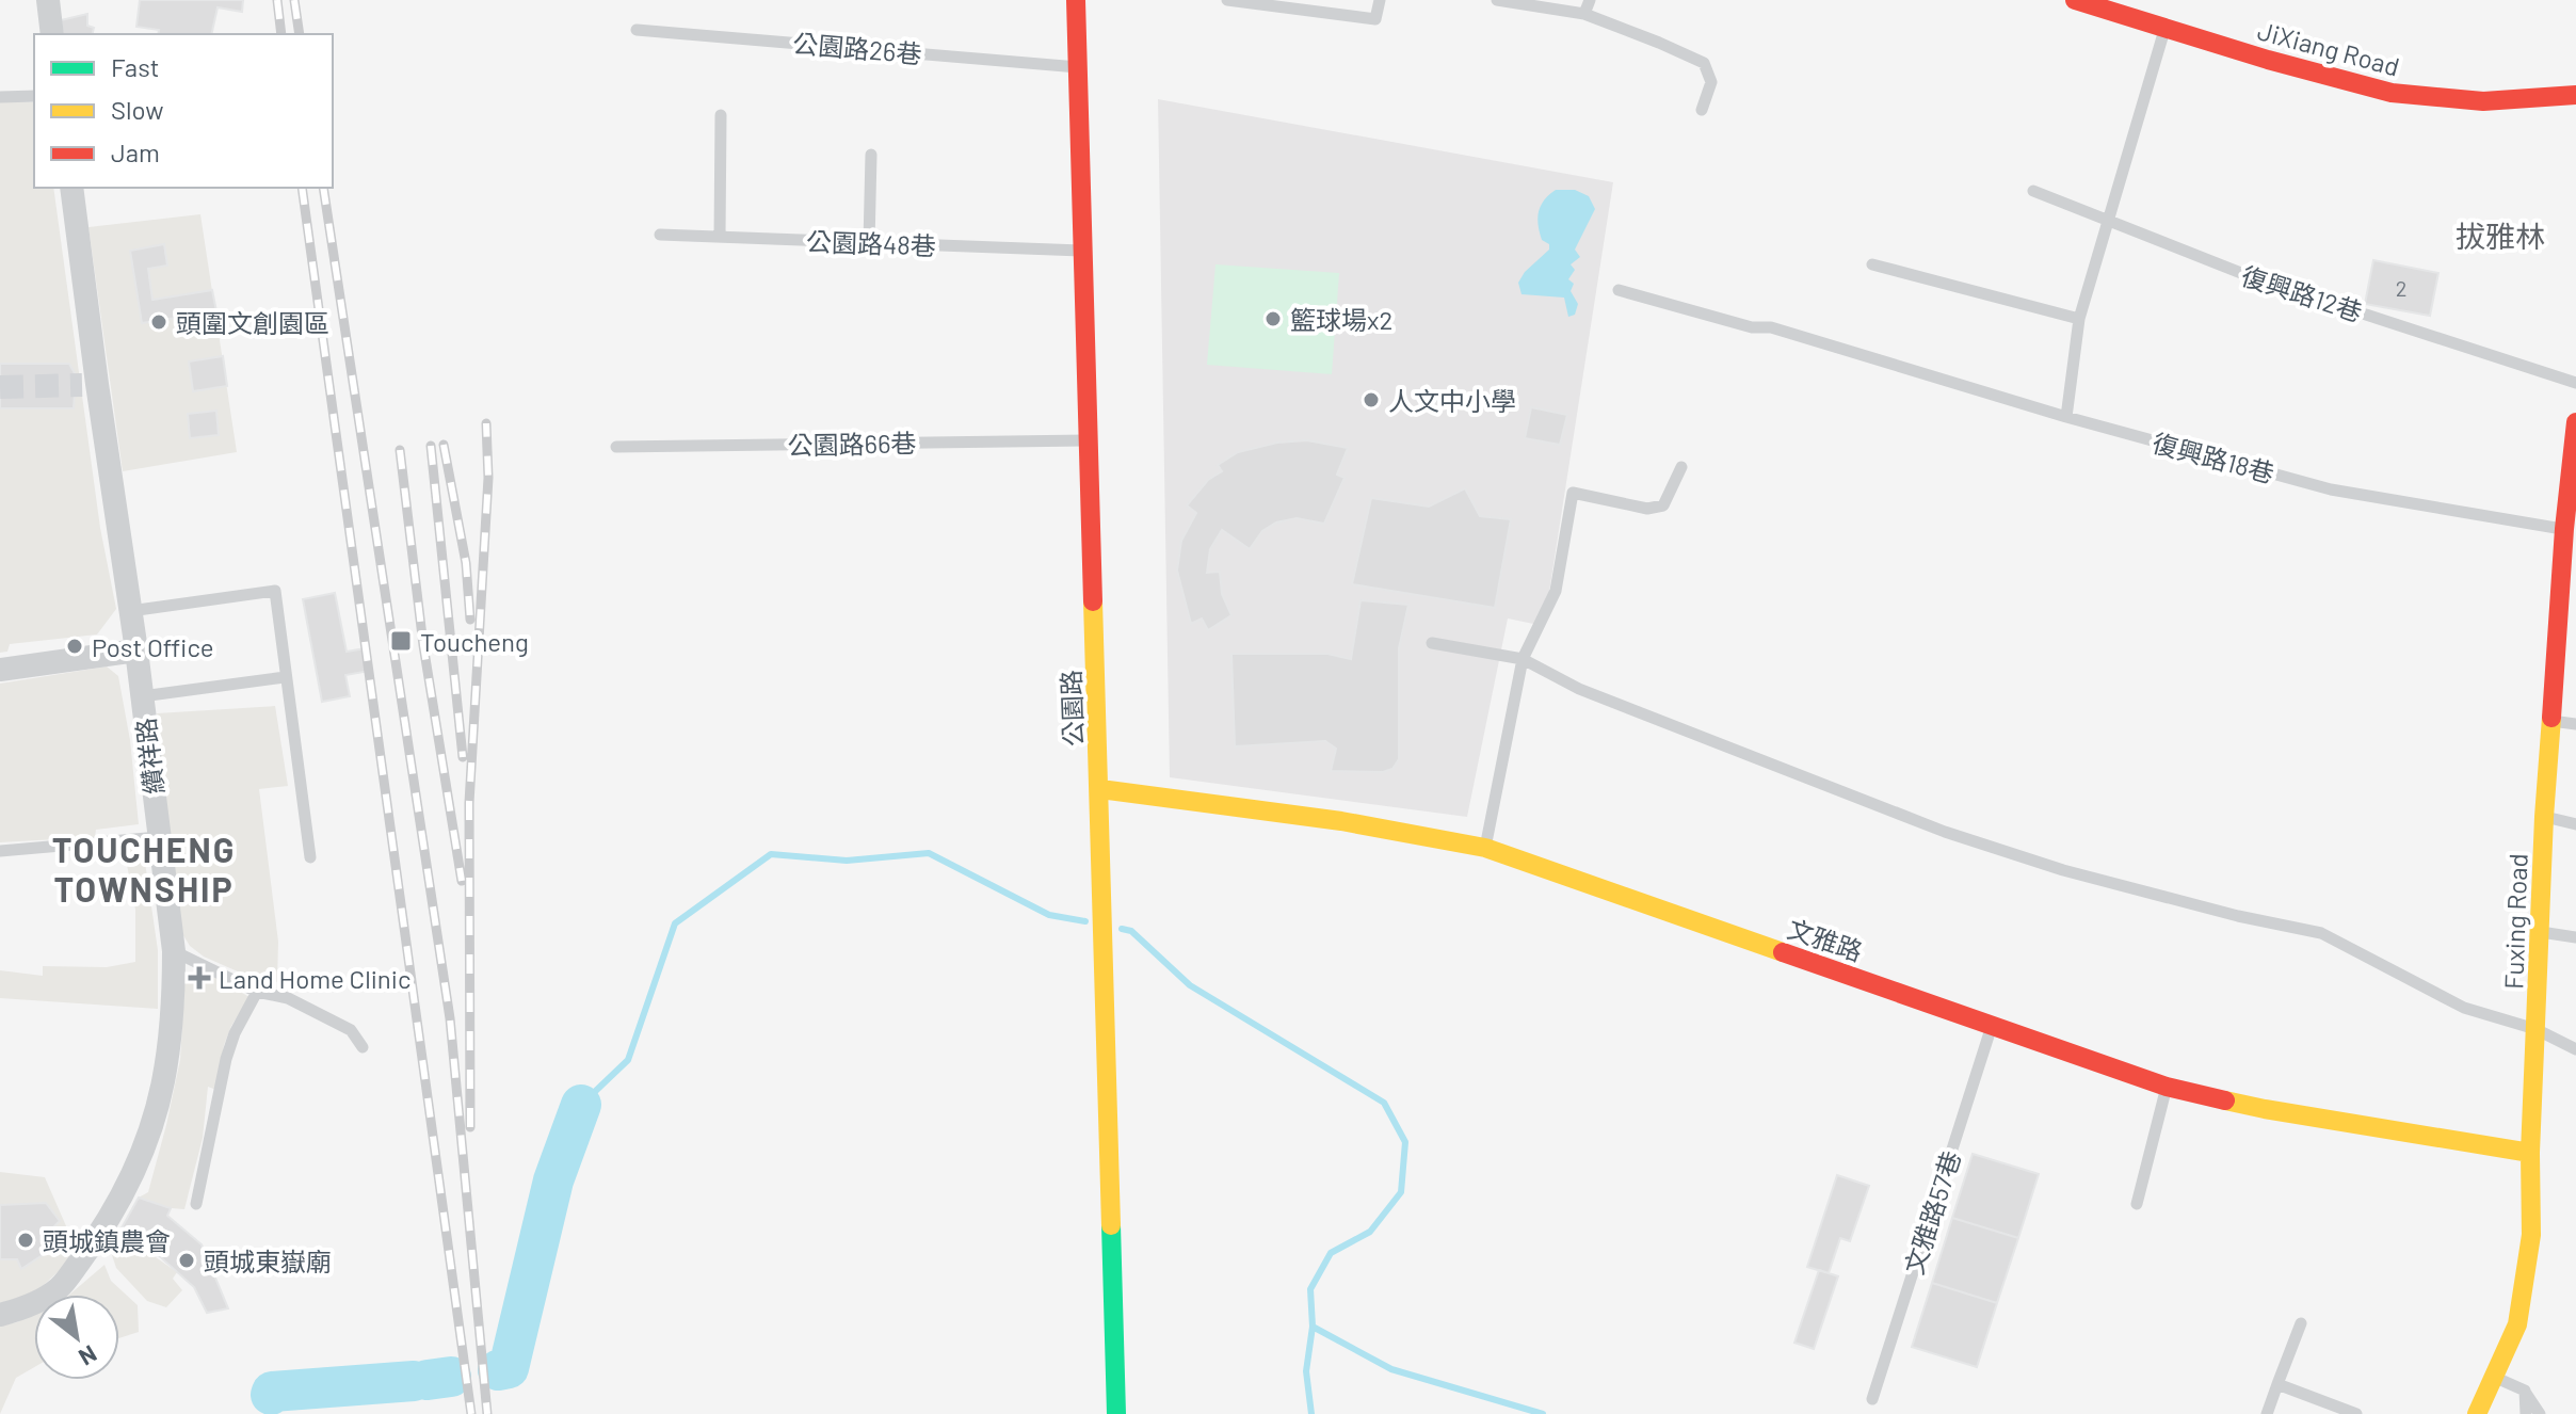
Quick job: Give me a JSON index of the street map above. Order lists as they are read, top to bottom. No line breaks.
{"streets":{"street":["JiXiang Road","公園路","纘祥路","Fuxing Road","文雅路"],"lane":["公園路26巷","公園路48巷","復興路12巷","公園路66巷","復興路18巷","文雅路57巷"]},"crossings":[["公園路26巷","公園路"],["公園路48巷","公園路"],["公園路66巷","公園路"],["復興路18巷","Fuxing Road"],["公園路","文雅路"],["Fuxing Road","文雅路"],["文雅路","文雅路57巷"]],"districts":["拔雅林","TOUCHENG TOWNSHIP"],"places":{"other":["籃球場x2","頭圍文創園區","人文中小學","Post Office","頭城鎮農會","頭城東嶽廟"],"transit":["Toucheng"],"health":["Land Home Clinic"]},"house_numbers":["2"],"legend":["Fast","Slow","Jam"],"north":"bottom right"}
